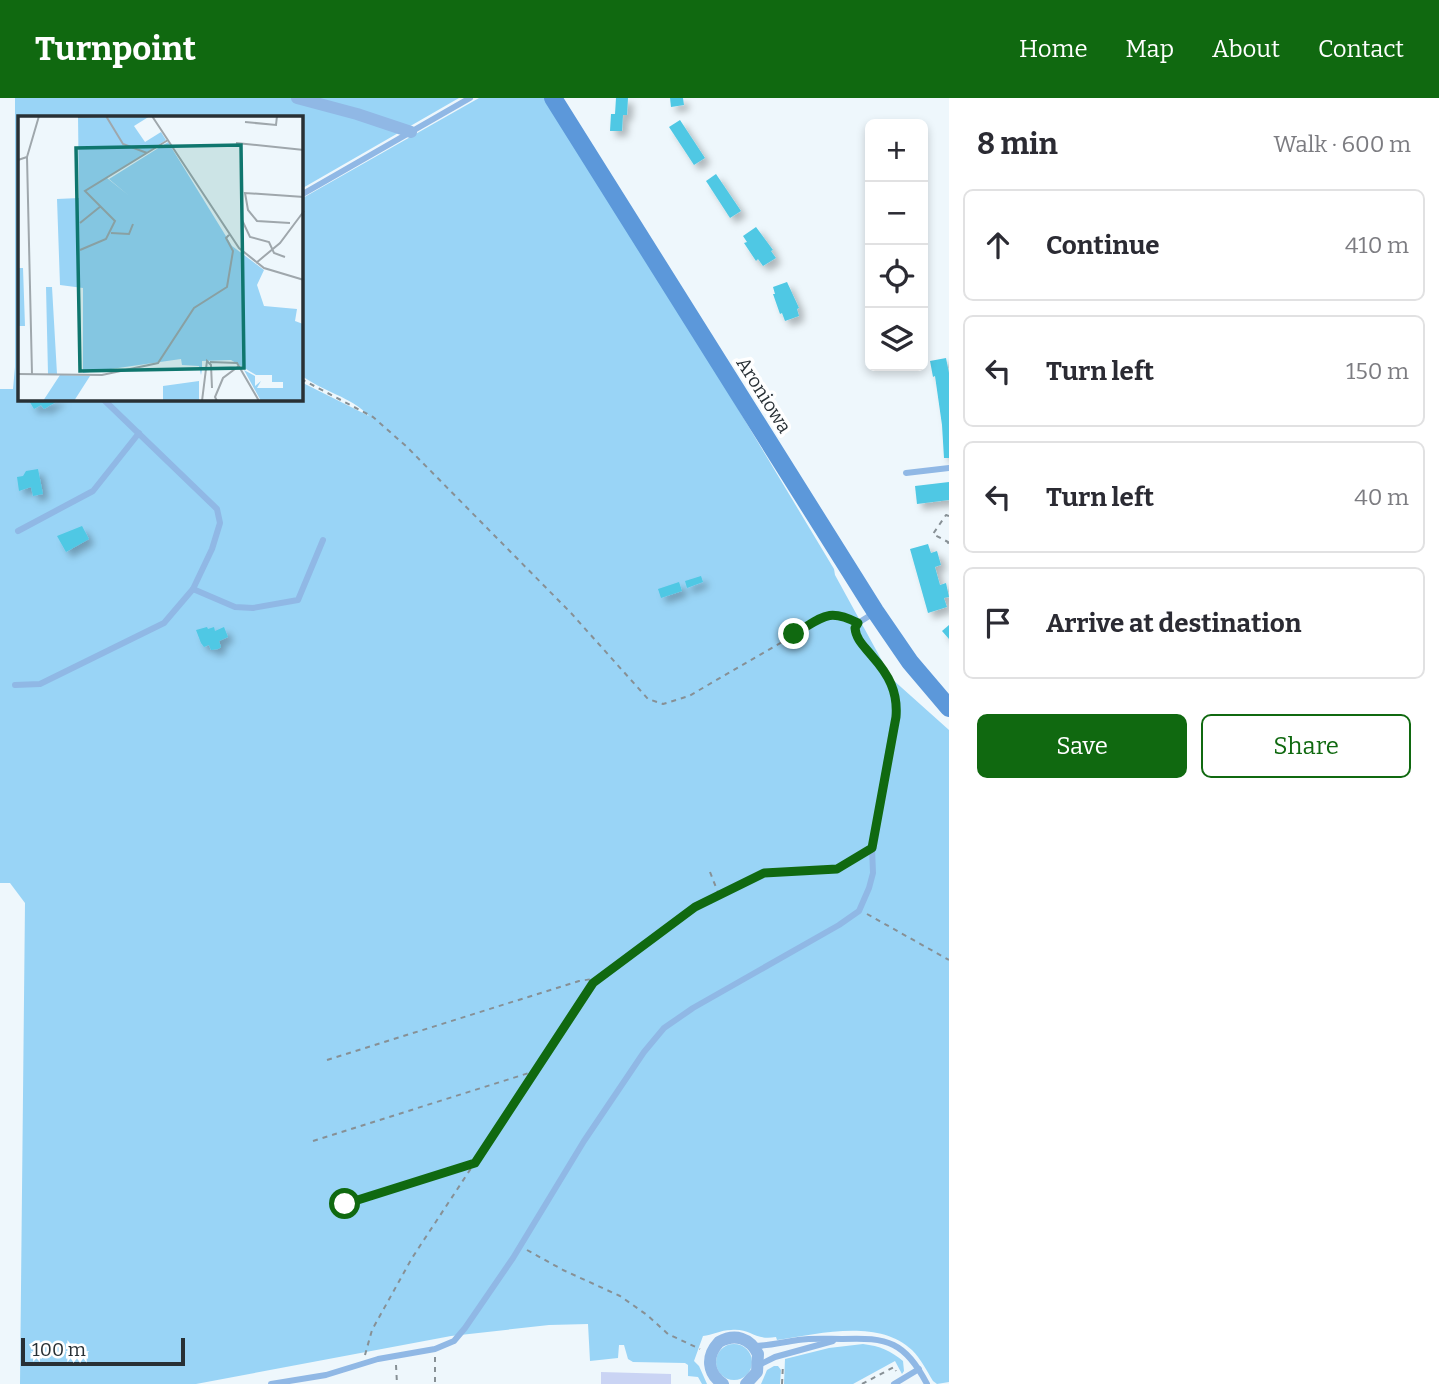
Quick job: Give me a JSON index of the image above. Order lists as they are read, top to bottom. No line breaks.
{"streets":{"street":["Aroniowa"]},"scale_bar":"100 m","page":{"header":"Turnpoint","nav":["Home","Map","About","Contact"],"heading":["8 min","Walk · 600 m"],"map_buttons":["+","−"],"list":[["Continue","410 m"],["Turn left","150 m"],["Turn left","40 m"],"Arrive at destination"],"buttons":["Save","Share"],"scale":"100 m"}}
